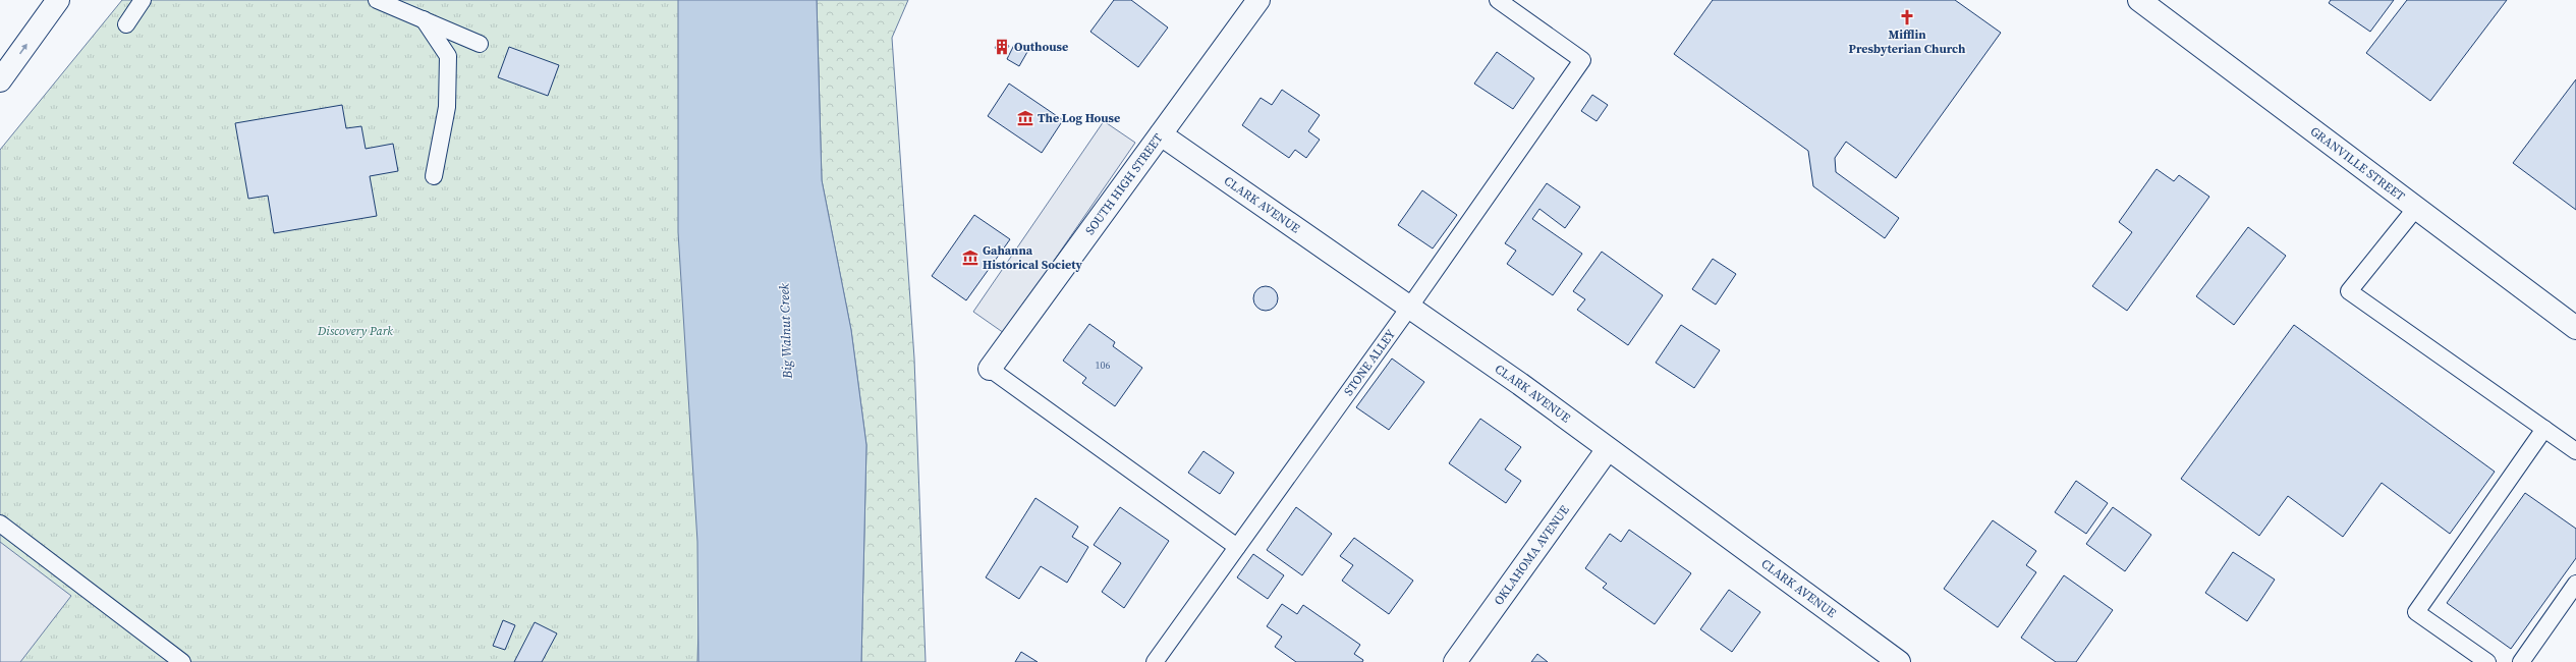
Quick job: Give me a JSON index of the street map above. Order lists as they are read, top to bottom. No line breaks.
{"streets":{"street":["GRANVILLE STREET","SOUTH HIGH STREET","CLARK AVENUE","OKLAHOMA AVENUE"],"lane":["STONE ALLEY"]},"crossings":[["SOUTH HIGH STREET","CLARK AVENUE"],["CLARK AVENUE","STONE ALLEY"],["CLARK AVENUE","OKLAHOMA AVENUE"]],"water":["Big Walnut Creek"],"parks":["Discovery Park"],"places":{"church":["Mifflin Presbyterian Church"],"building":["Outhouse"],"museum":["The Log House","Gahanna Historical Society"]},"house_numbers":["106"]}
